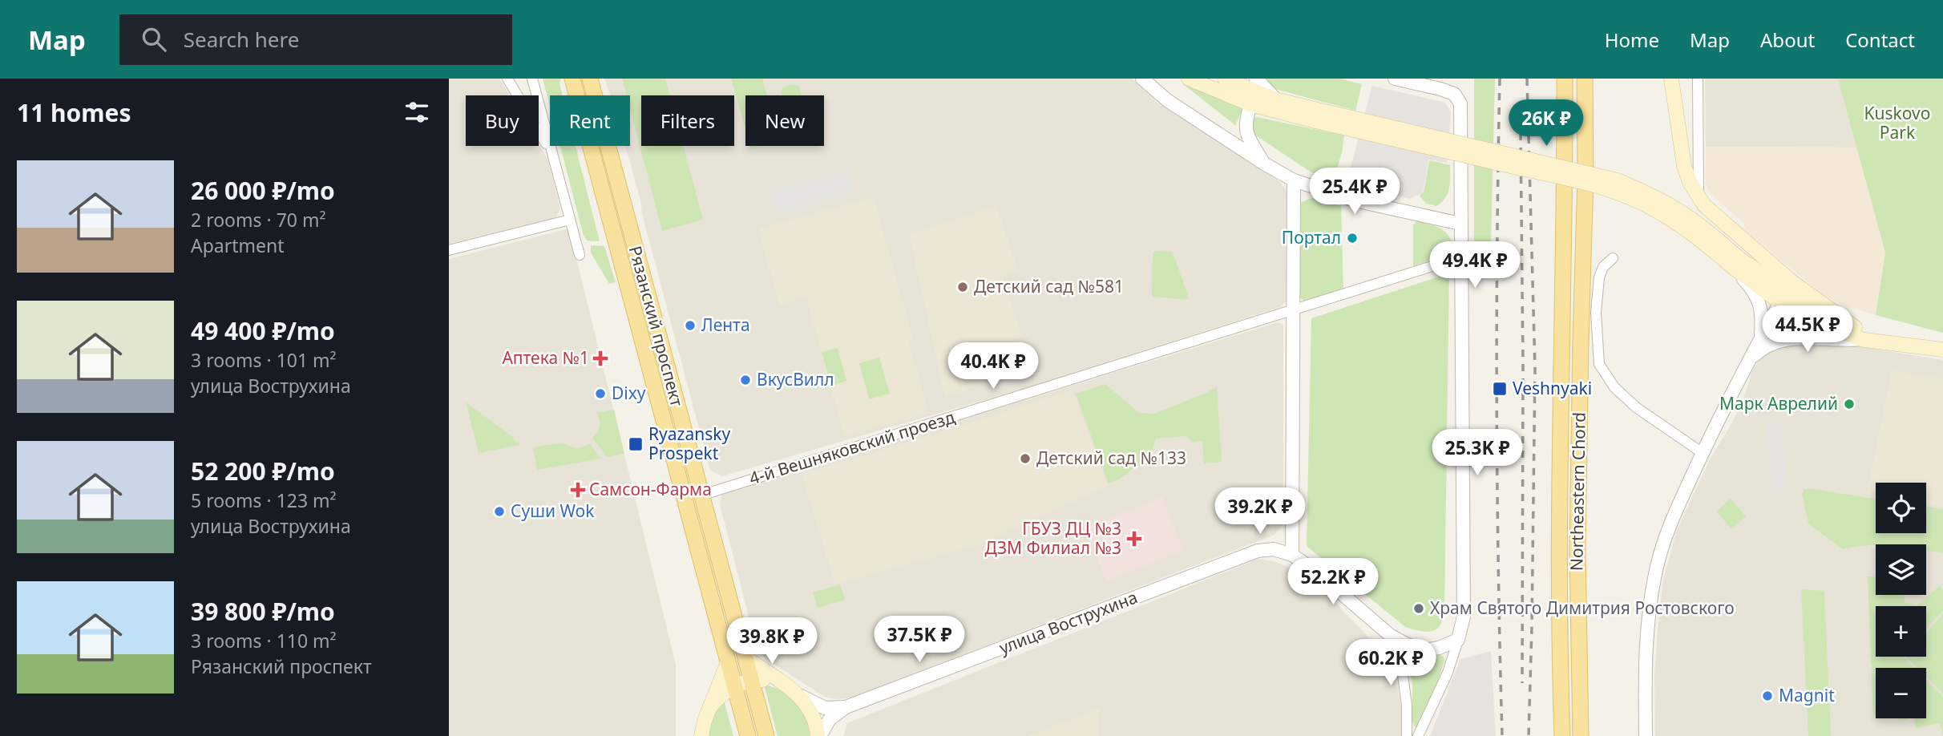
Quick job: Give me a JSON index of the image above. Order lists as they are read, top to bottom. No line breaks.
{"streets":{"main road":["Рязанский проспект","Northeastern Chord"],"street":["4-й Вешняковский проезд","улица Вострухина"]},"crossings":[["Рязанский проспект","4-й Вешняковский проезд"]],"parks":["Kuskovo Park"],"places":{"other":["Портал","Детский сад №581","Лента","ВкусВилл","Dixy","Марк Аврелий","Детский сад №133","Суши Wok","Храм Святого Димитрия Ростовского","Magnit"],"health":["Аптека №1","Самсон-Фарма","ГБУЗ ДЦ №3 ДЗМ Филиал №3"],"transit":["Veshnyaki","Ryazansky Prospekt"]},"page":{"header":"Map","search":"Search here","nav":["Home","Map","About","Contact"],"heading":"11 homes","chip":["Buy","Rent","Filters","New"],"price":["26K ₽","25.4K ₽","49.4K ₽","44.5K ₽","40.4K ₽","25.3K ₽","39.2K ₽","52.2K ₽","37.5K ₽","39.8K ₽","60.2K ₽"],"list":[{"name":"26 000 ₽/mo","note":"2 rooms · 70 m² · Apartment"},{"name":"49 400 ₽/mo","note":"3 rooms · 101 m² · улица Вострухина"},{"name":"52 200 ₽/mo","note":"5 rooms · 123 m² · улица Вострухина"},{"name":"39 800 ₽/mo","note":"3 rooms · 110 m² · Рязанский проспект"}],"map_buttons":["+","−"]}}
